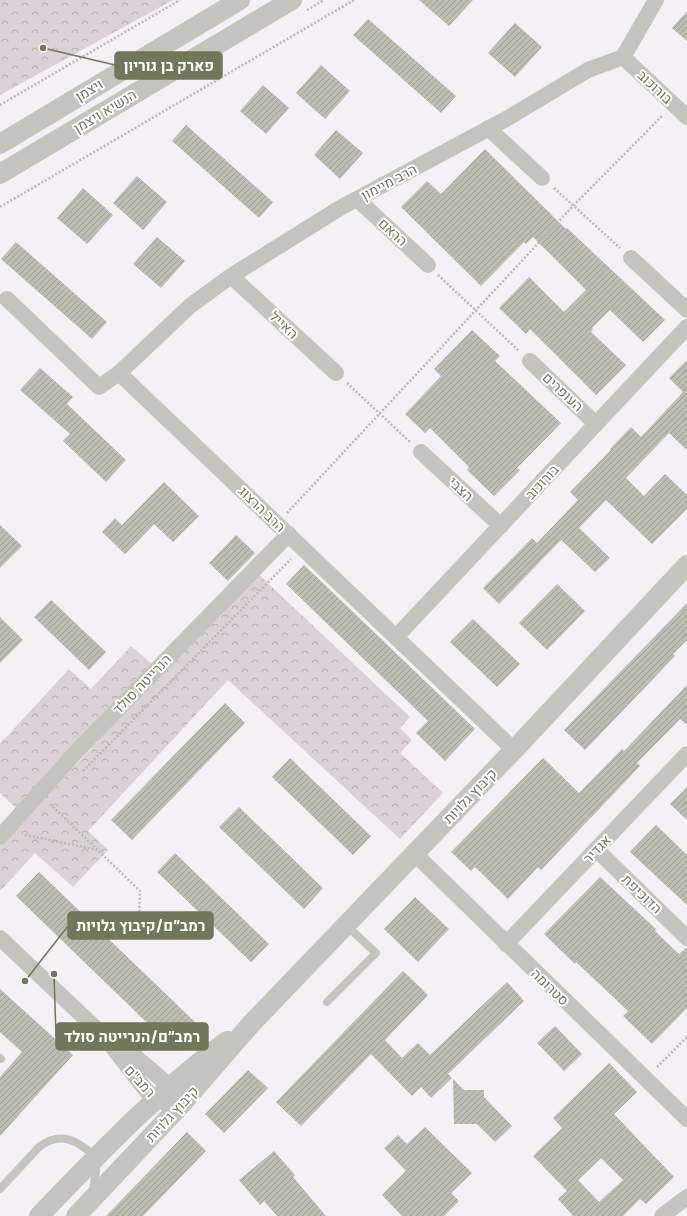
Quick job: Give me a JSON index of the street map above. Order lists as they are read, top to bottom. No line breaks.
{"streets":{"street":["בורוכוב","ויצמן","הנשיא ויצמן","הרב מיימון","הראם","האייל","העופרים","הצבי","הרב הרצוג","הנרייטה סולד","קיבוץ גלויות","אגדיר","הדוכיפת","סטרומה","רמב\"ם"]},"crossings":[["בורוכוב","הרב מיימון"],["בורוכוב","העופרים"],["בורוכוב","הצבי"],["בורוכוב","הרב הרצוג"],["הרב מיימון","הראם"],["הרב מיימון","האייל"],["הרב מיימון","הרב הרצוג"],["הרב הרצוג","הנרייטה סולד"],["הרב הרצוג","קיבוץ גלויות"],["קיבוץ גלויות","סטרומה"],["קיבוץ גלויות","רמב\"ם"],["אגדיר","הדוכיפת"],["אגדיר","סטרומה"]],"places":["פארק בן גוריון","רמב״ם/הנרייטה סולד","רמב״ם/קיבוץ גלויות"]}
